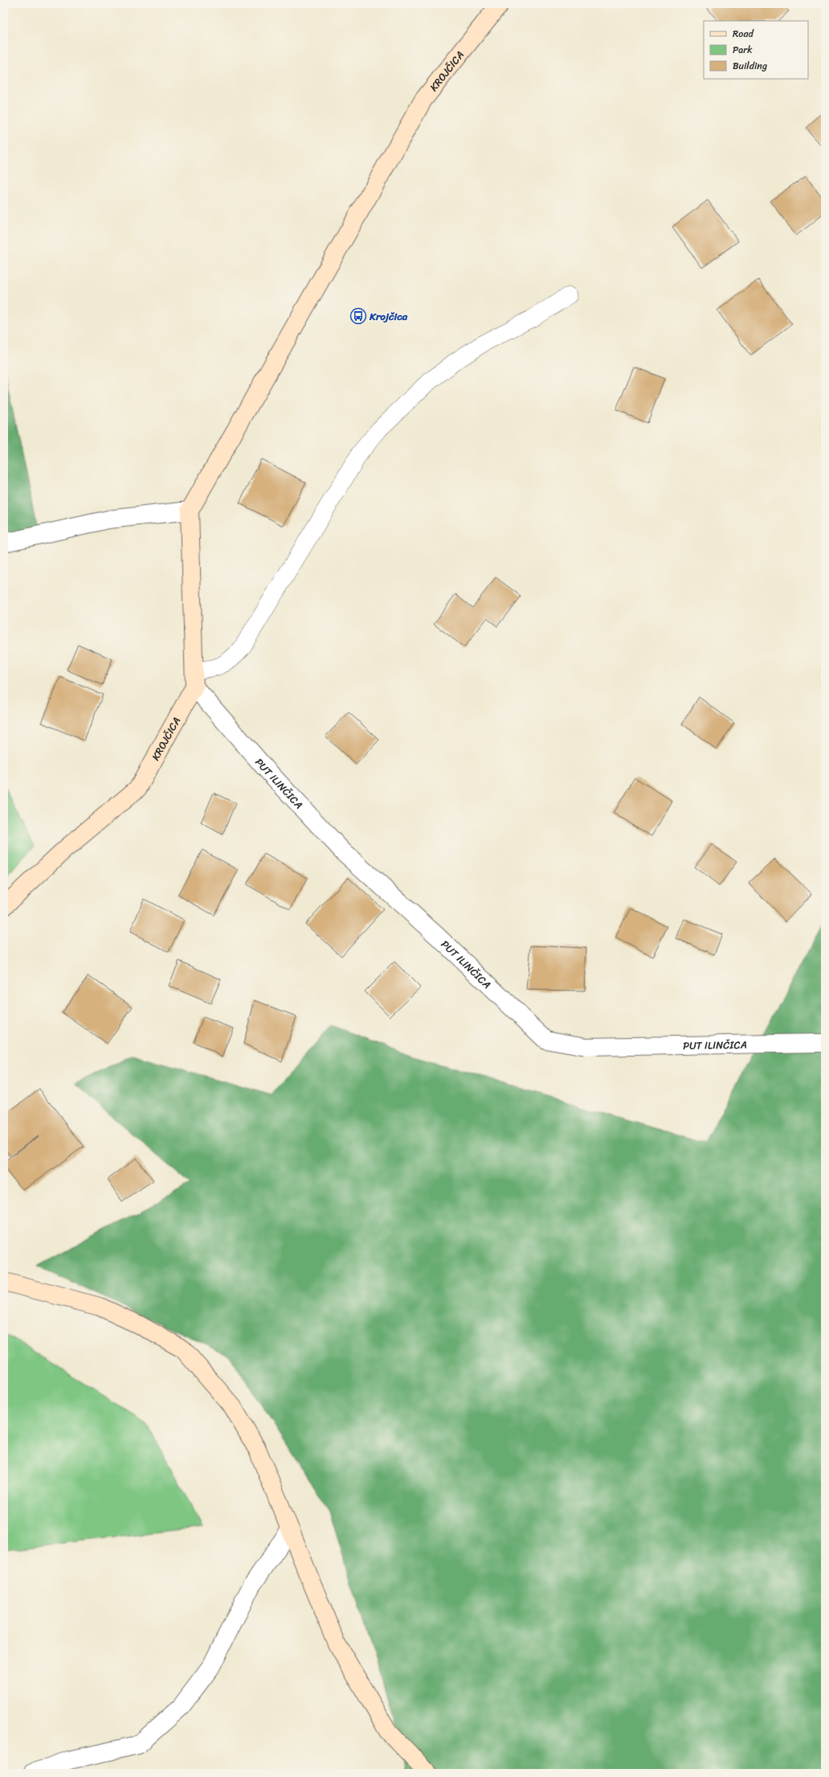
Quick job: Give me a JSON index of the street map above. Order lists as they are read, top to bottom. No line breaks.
{"streets":{"main road":["KROJČICA"],"street":["PUT ILINČICA"]},"crossings":[["KROJČICA","PUT ILINČICA"]],"places":{"bus stop":["Krojčica"]},"legend":["Road","Park","Building"]}
